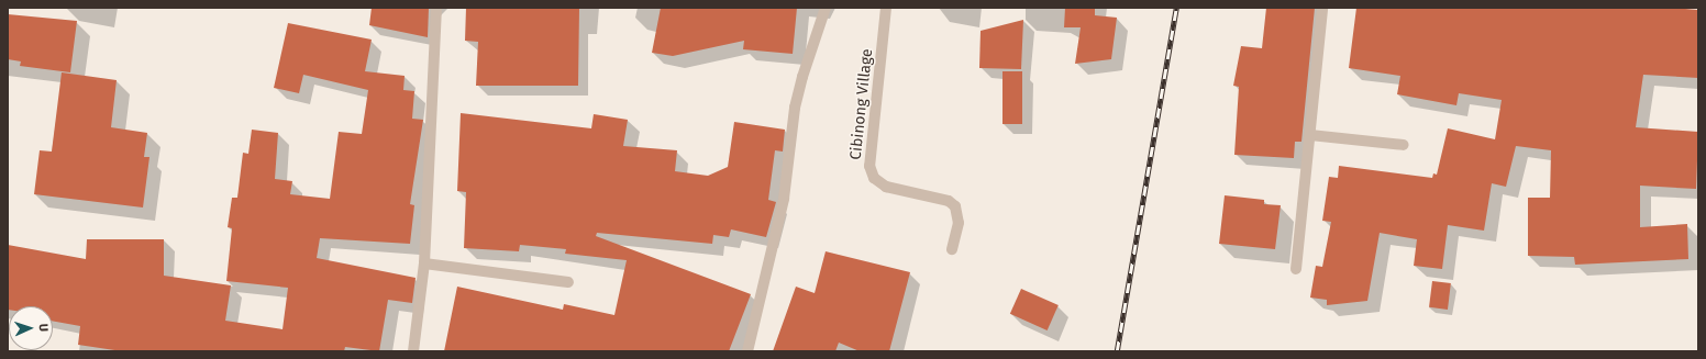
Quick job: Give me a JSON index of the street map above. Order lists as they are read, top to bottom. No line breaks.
{"streets":{"street":["Cibinong Village"]},"north":"right"}
